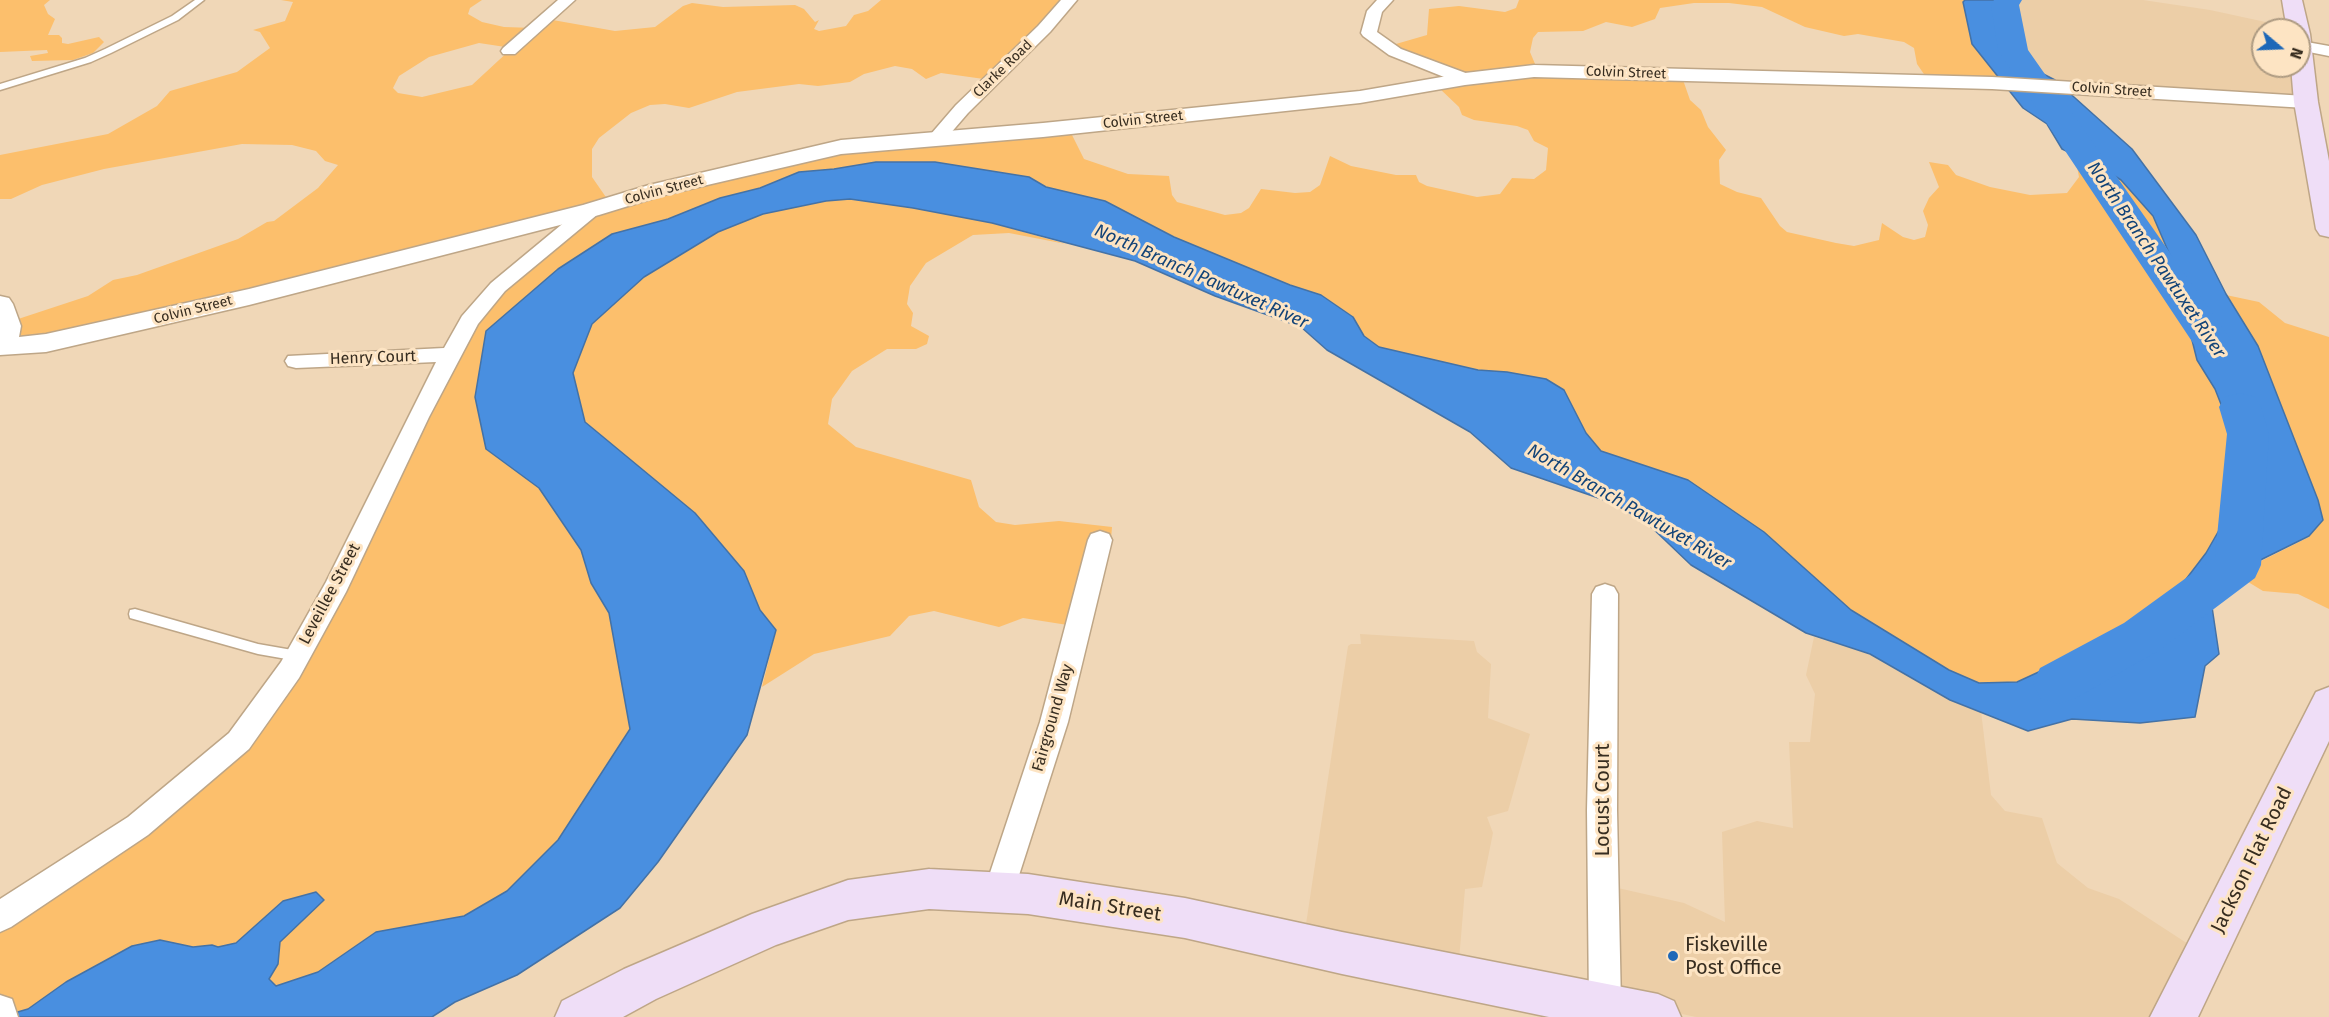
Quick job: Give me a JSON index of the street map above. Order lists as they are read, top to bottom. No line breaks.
{"streets":{"main road":["Jackson Flat Road","Main Street"],"street":["Clarke Road","Colvin Street","Henry Court","Leveillee Street","Fairground Way","Locust Court"]},"crossings":[["Clarke Road","Colvin Street"],["Colvin Street","Leveillee Street"],["Henry Court","Leveillee Street"],["Fairground Way","Main Street"],["Locust Court","Main Street"]],"water":["North Branch Pawtuxet River"],"places":["Fiskeville Post Office"],"north":"right"}
